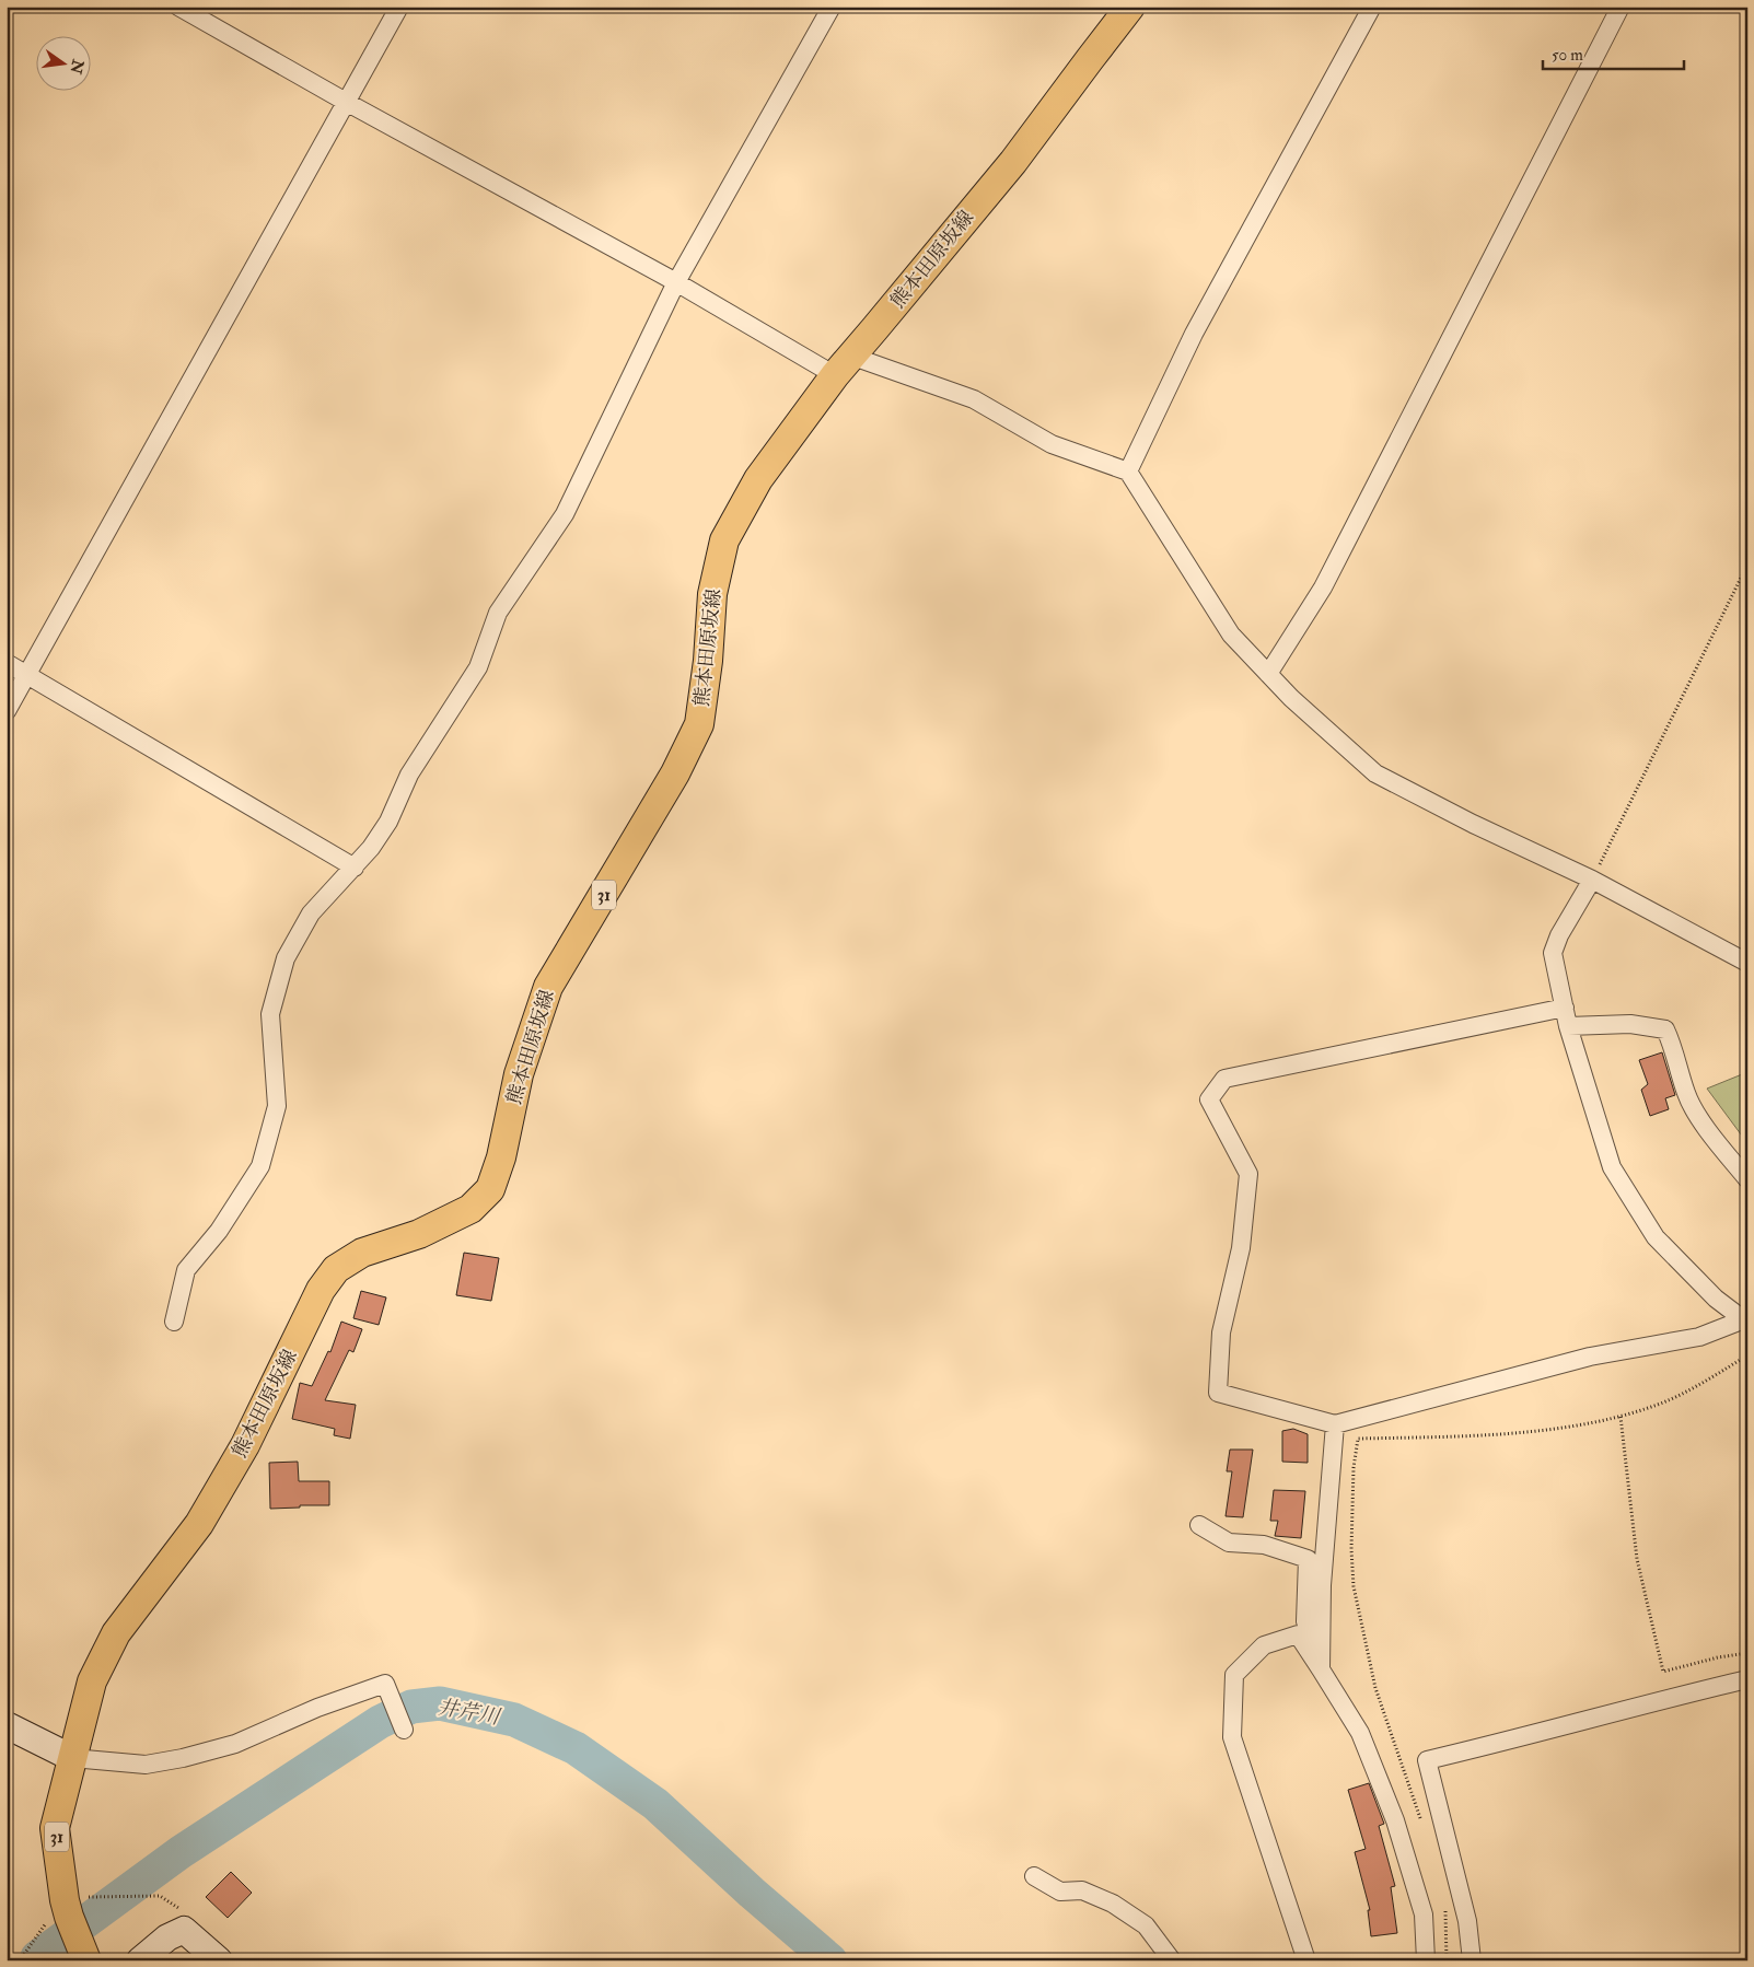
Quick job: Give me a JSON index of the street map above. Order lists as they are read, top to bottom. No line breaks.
{"streets":{"main road":["熊本田原坂線","31"]},"water":["井芹川"],"scale_bar":"50 m","north":"right"}
